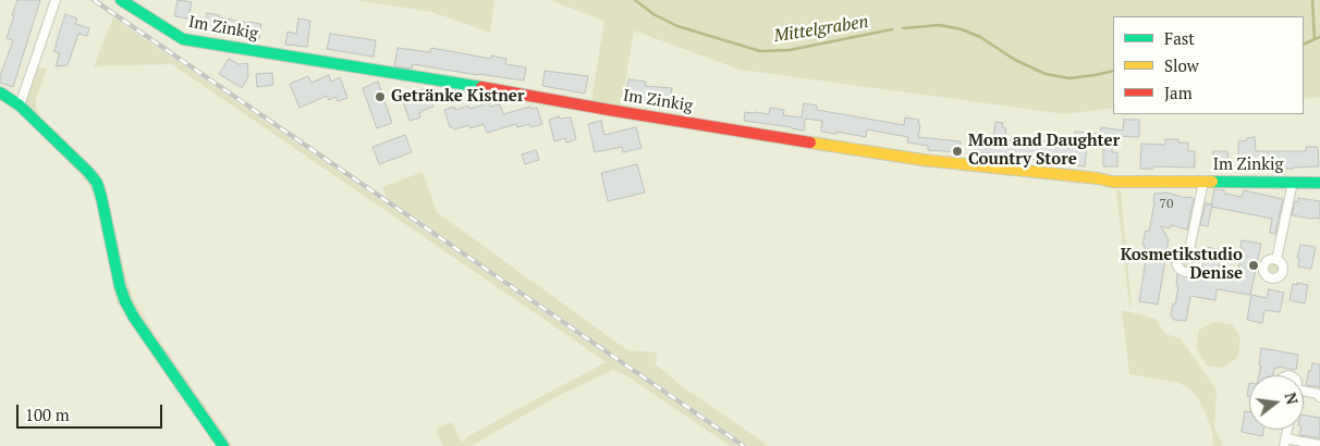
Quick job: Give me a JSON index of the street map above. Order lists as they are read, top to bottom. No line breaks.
{"streets":{"street":["Im Zinkig"]},"water":["Mittelgraben"],"places":["Getränke Kistner","Mom and Daughter Country Store","Kosmetikstudio Denise"],"house_numbers":["70"],"legend":["Fast","Slow","Jam"],"scale_bar":"100 m","north":"right"}
